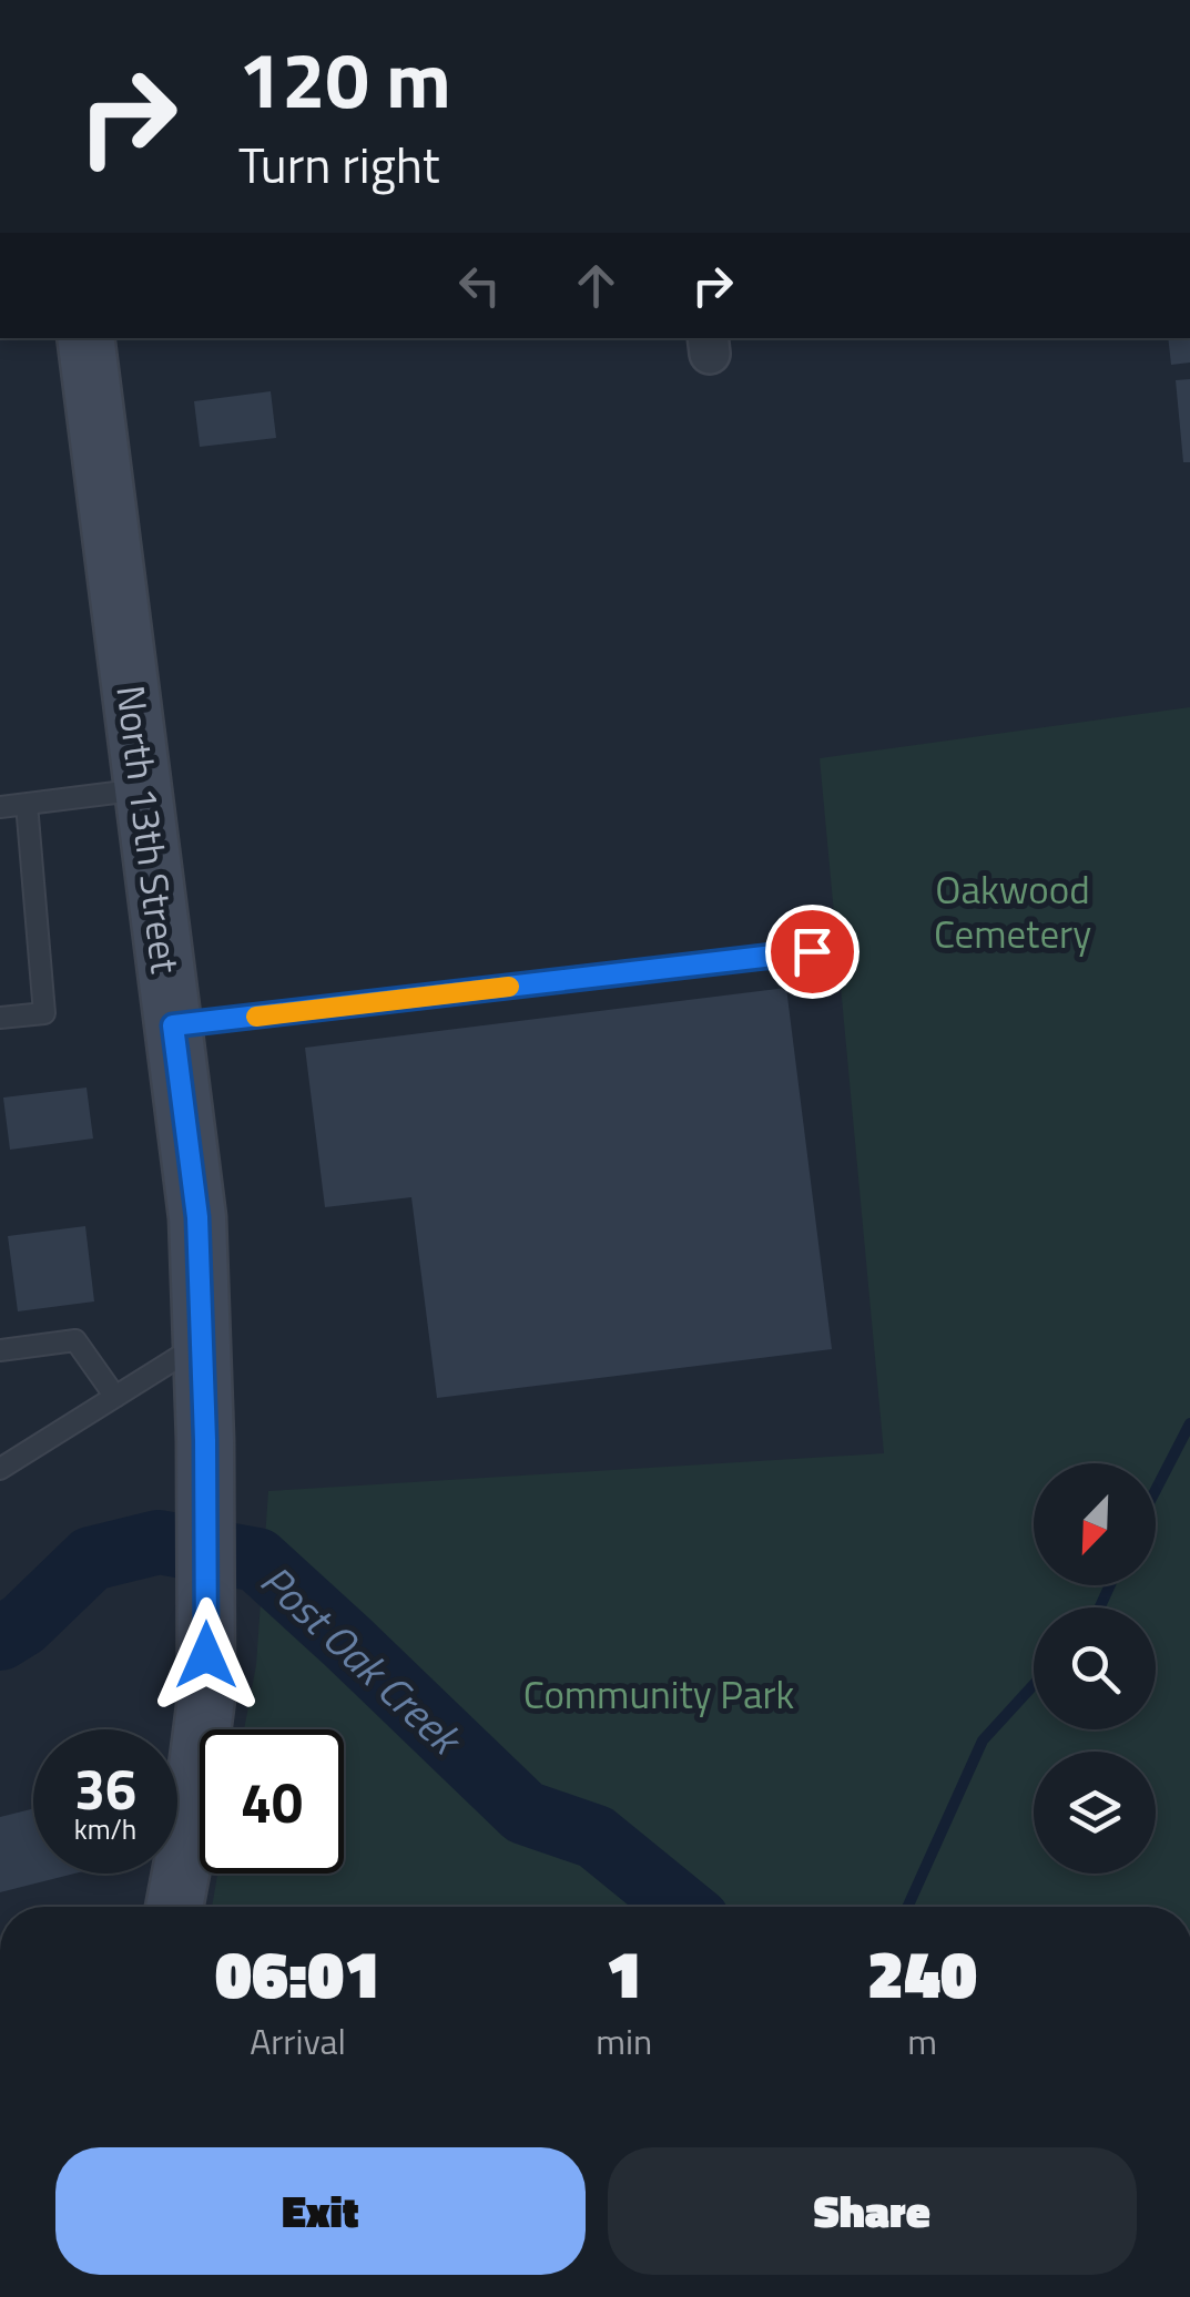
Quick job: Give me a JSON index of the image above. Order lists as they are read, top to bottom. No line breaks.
{"streets":{"street":["North 13th Street"]},"water":["Post Oak Creek"],"parks":["Oakwood Cemetery","Community Park"],"north":"bottom left","page":{"turn":["120 m","Turn right"],"speed":"36 km/h","limit":"40","eta":["06:01","Arrival","1","min","240","m"],"buttons":["Exit","Share"]}}
